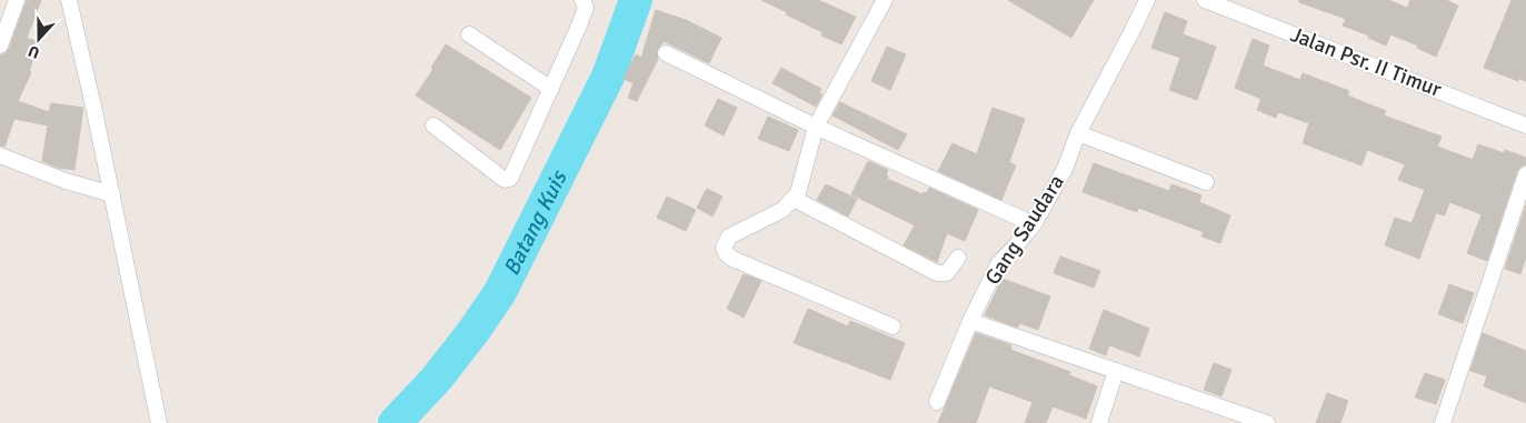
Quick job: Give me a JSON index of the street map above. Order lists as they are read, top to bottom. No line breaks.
{"streets":{"street":["Jalan Psr. II Timur","Gang Saudara"]},"water":["Batang Kuis"],"north":"bottom"}
